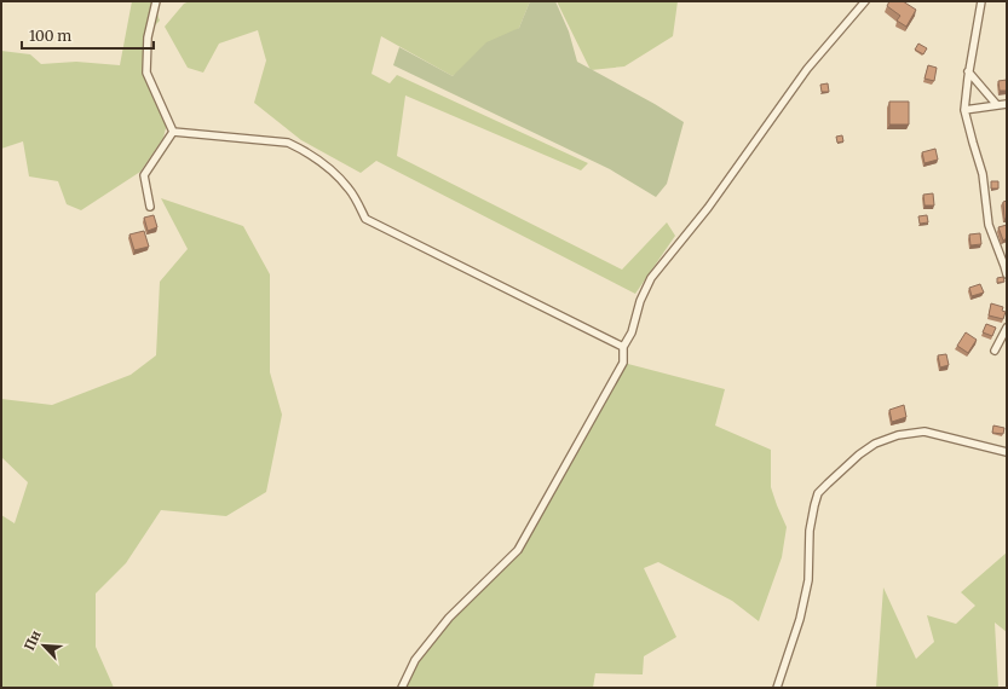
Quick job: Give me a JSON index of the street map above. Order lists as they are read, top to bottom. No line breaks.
{"scale_bar":"100 m","north":"top left"}
